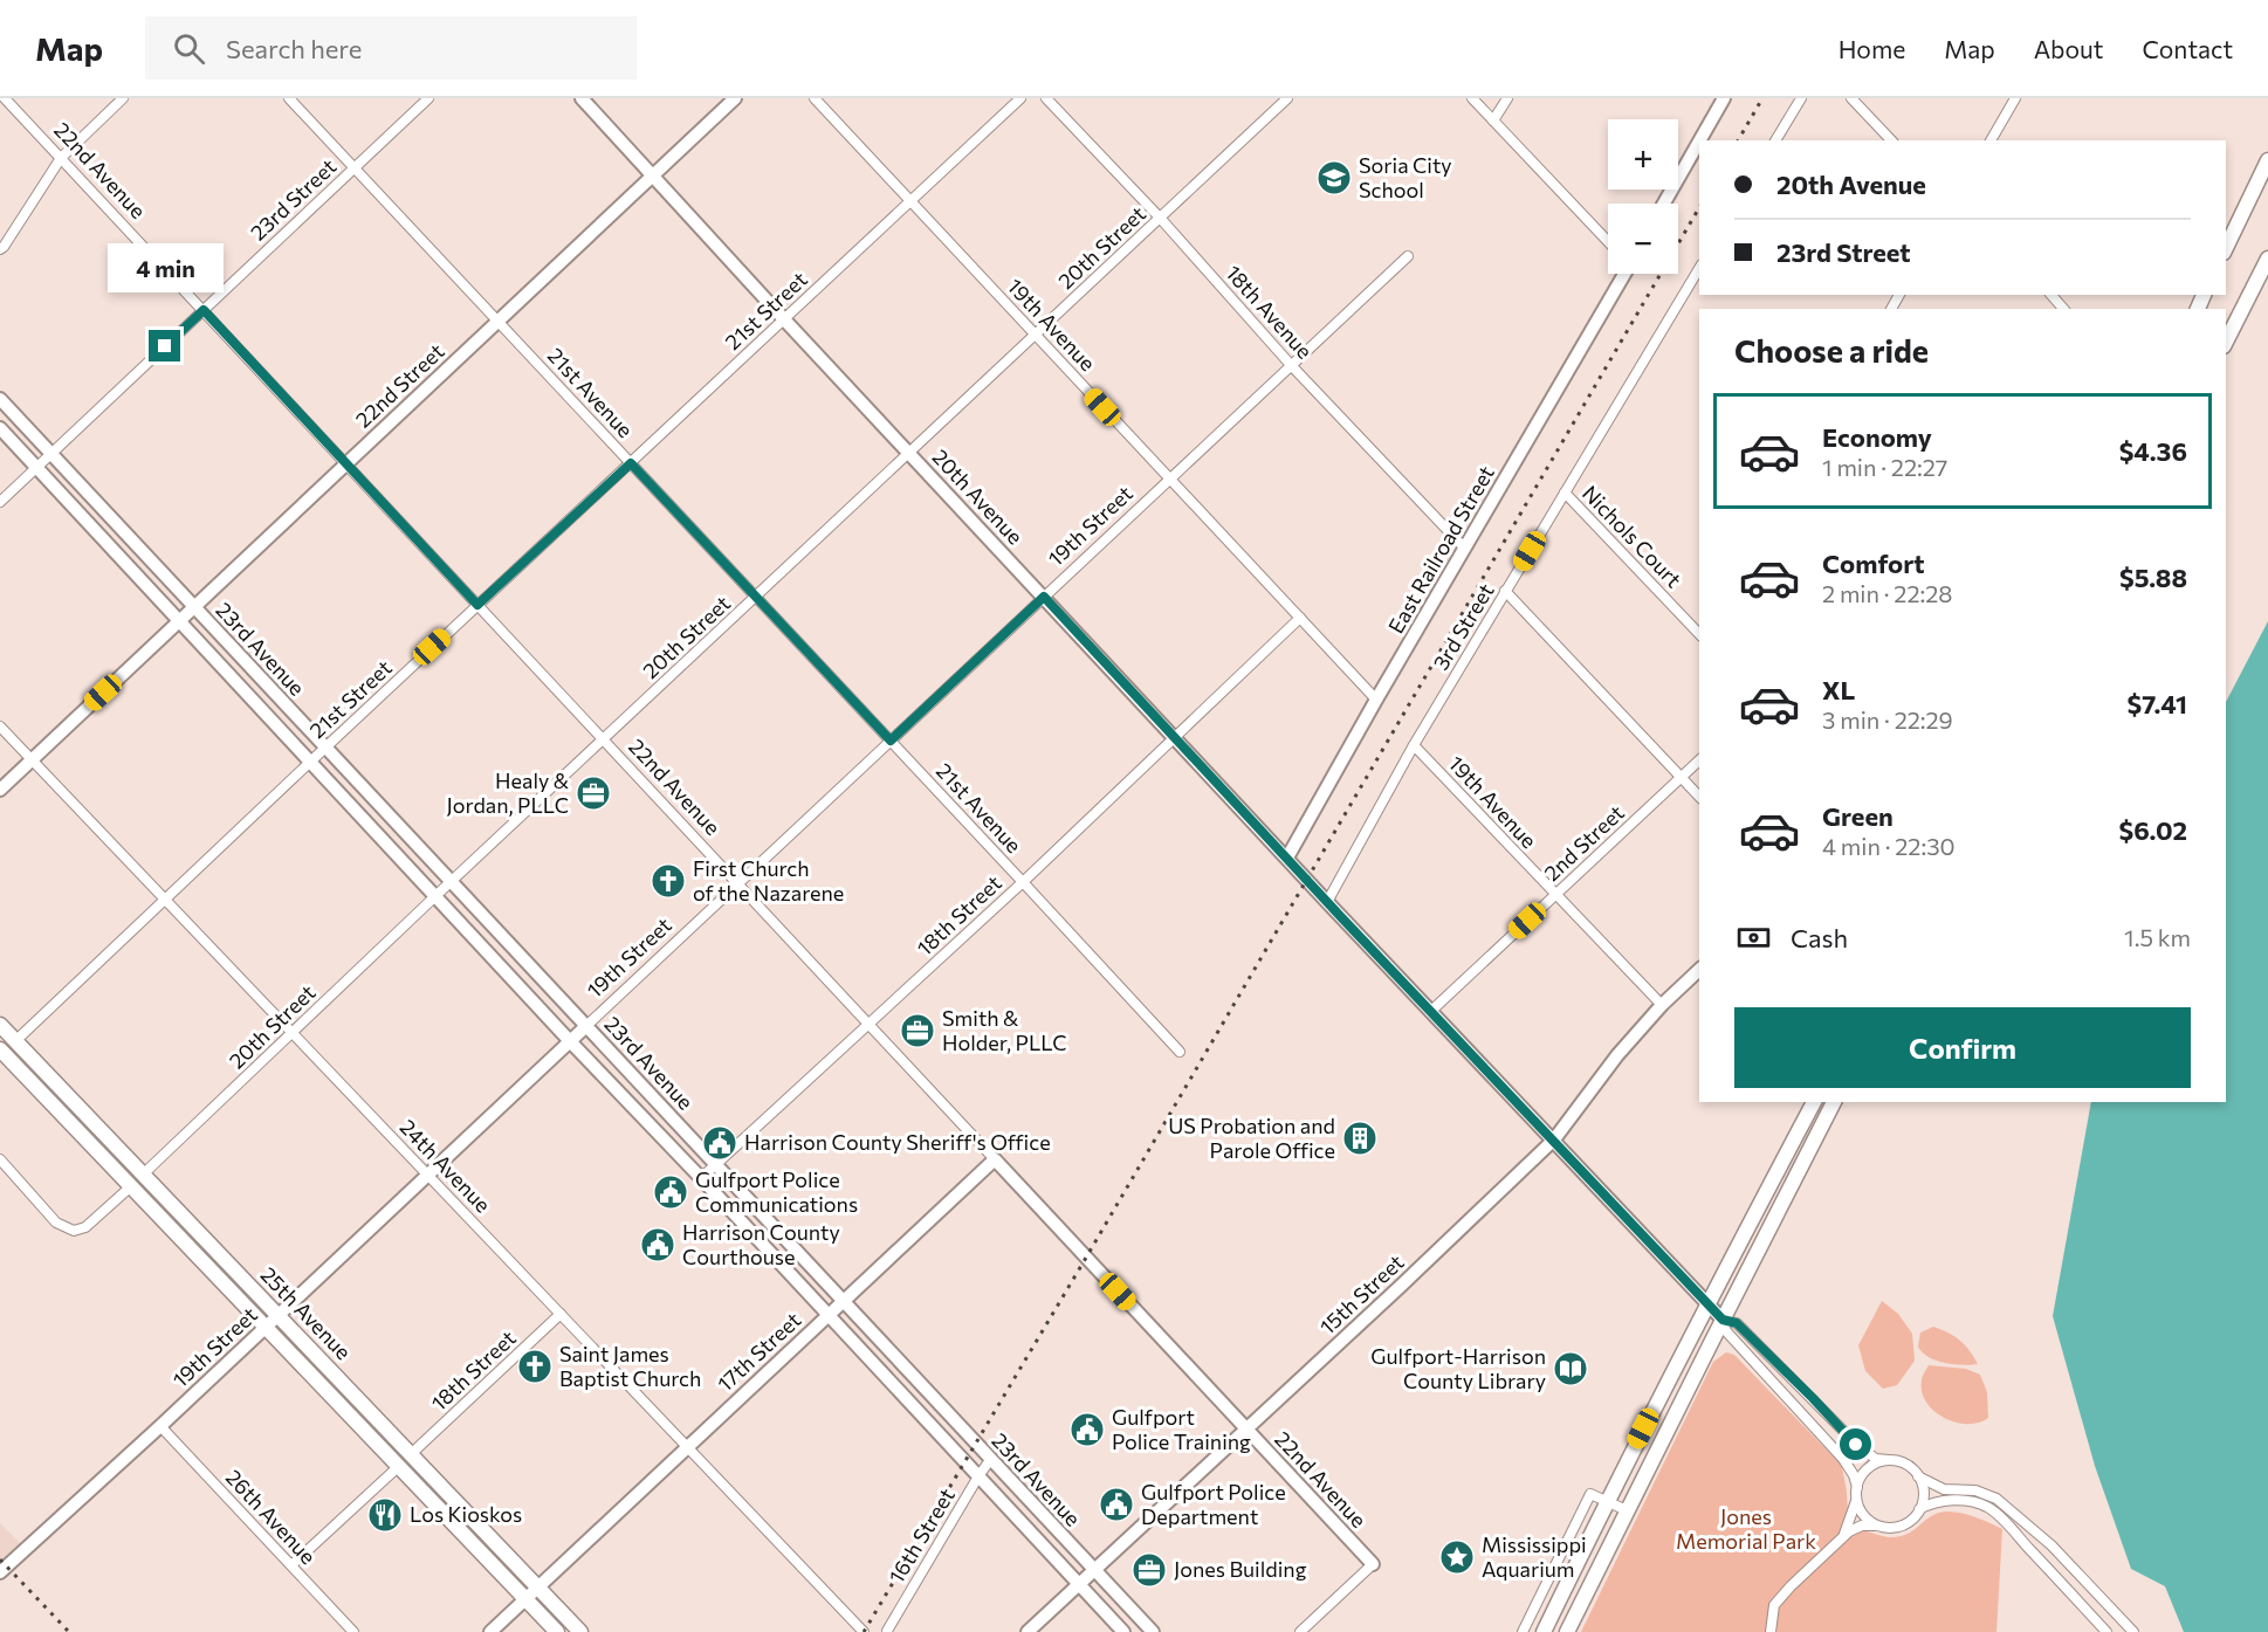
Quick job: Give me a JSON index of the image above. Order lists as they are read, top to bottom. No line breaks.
{"streets":{"main road":["25th Avenue"],"street":["22nd Avenue","23rd Street","20th Street","21st Street","18th Avenue","19th Avenue","22nd Street","21st Avenue","20th Avenue","19th Street","Nichols Court","East Railroad Street","3rd Street","23rd Avenue","2nd Street","18th Street","24th Avenue","15th Street","17th Street","26th Avenue","16th Street"]},"crossings":[["22nd Avenue","23rd Street"],["22nd Avenue","20th Street"],["22nd Avenue","21st Street"],["22nd Avenue","22nd Street"],["22nd Avenue","19th Street"],["22nd Avenue","18th Street"],["22nd Avenue","15th Street"],["22nd Avenue","17th Street"],["23rd Street","21st Avenue"],["23rd Street","23rd Avenue"],["20th Street","18th Avenue"],["20th Street","19th Avenue"],["20th Street","21st Avenue"],["20th Street","20th Avenue"],["20th Street","23rd Avenue"],["20th Street","24th Avenue"],["20th Street","25th Avenue"],["21st Street","19th Avenue"],["21st Street","21st Avenue"],["21st Street","20th Avenue"],["21st Street","23rd Avenue"],["21st Street","24th Avenue"],["21st Street","25th Avenue"],["18th Avenue","19th Street"],["18th Avenue","East Railroad Street"],["19th Avenue","19th Street"],["19th Avenue","East Railroad Street"],["19th Avenue","3rd Street"],["19th Avenue","2nd Street"],["19th Avenue","18th Street"],["19th Avenue","15th Street"],["22nd Street","21st Avenue"],["22nd Street","20th Avenue"],["22nd Street","23rd Avenue"],["22nd Street","24th Avenue"],["21st Avenue","19th Street"],["21st Avenue","18th Street"],["20th Avenue","19th Street"],["20th Avenue","East Railroad Street"],["20th Avenue","3rd Street"],["20th Avenue","2nd Street"],["20th Avenue","18th Street"],["20th Avenue","15th Street"],["19th Street","23rd Avenue"],["19th Street","24th Avenue"],["19th Street","25th Avenue"],["19th Street","26th Avenue"],["Nichols Court","3rd Street"],["23rd Avenue","18th Street"],["23rd Avenue","15th Street"],["23rd Avenue","17th Street"],["23rd Avenue","16th Street"],["18th Street","24th Avenue"],["18th Street","25th Avenue"],["24th Avenue","17th Street"],["25th Avenue","17th Street"]],"parks":["Jones Memorial Park"],"places":{"school or university":["Soria City School"],"office":["Healy & Jordan, PLLC","Smith & Holder, PLLC","Jones Building"],"church":["First Church of the Nazarene","Saint James Baptist Church"],"building":["US Probation and Parole Office"],"public building":["Harrison County Sheriff's Office","Gulfport Police Communications","Harrison County Courthouse","Gulfport Police Training","Gulfport Police Department"],"library":["Gulfport-Harrison County Library"],"restaurant":["Los Kioskos"],"place":["Mississippi Aquarium"]},"page":{"header":"Map","search":"Search here","nav":["Home","Map","About","Contact"],"map_buttons":["+","−"],"banner":["20th Avenue","23rd Street"],"bubble":"4 min","heading":"Choose a ride","list":[{"name":"Economy","note":"1 min · 22:27","value":"$4.36"},{"name":"Comfort","note":"2 min · 22:28","value":"$5.88"},{"name":"XL","note":"3 min · 22:29","value":"$7.41"},{"name":"Green","note":"4 min · 22:30","value":"$6.02"}],"pay":["Cash","1.5 km"],"buttons":"Confirm"}}
